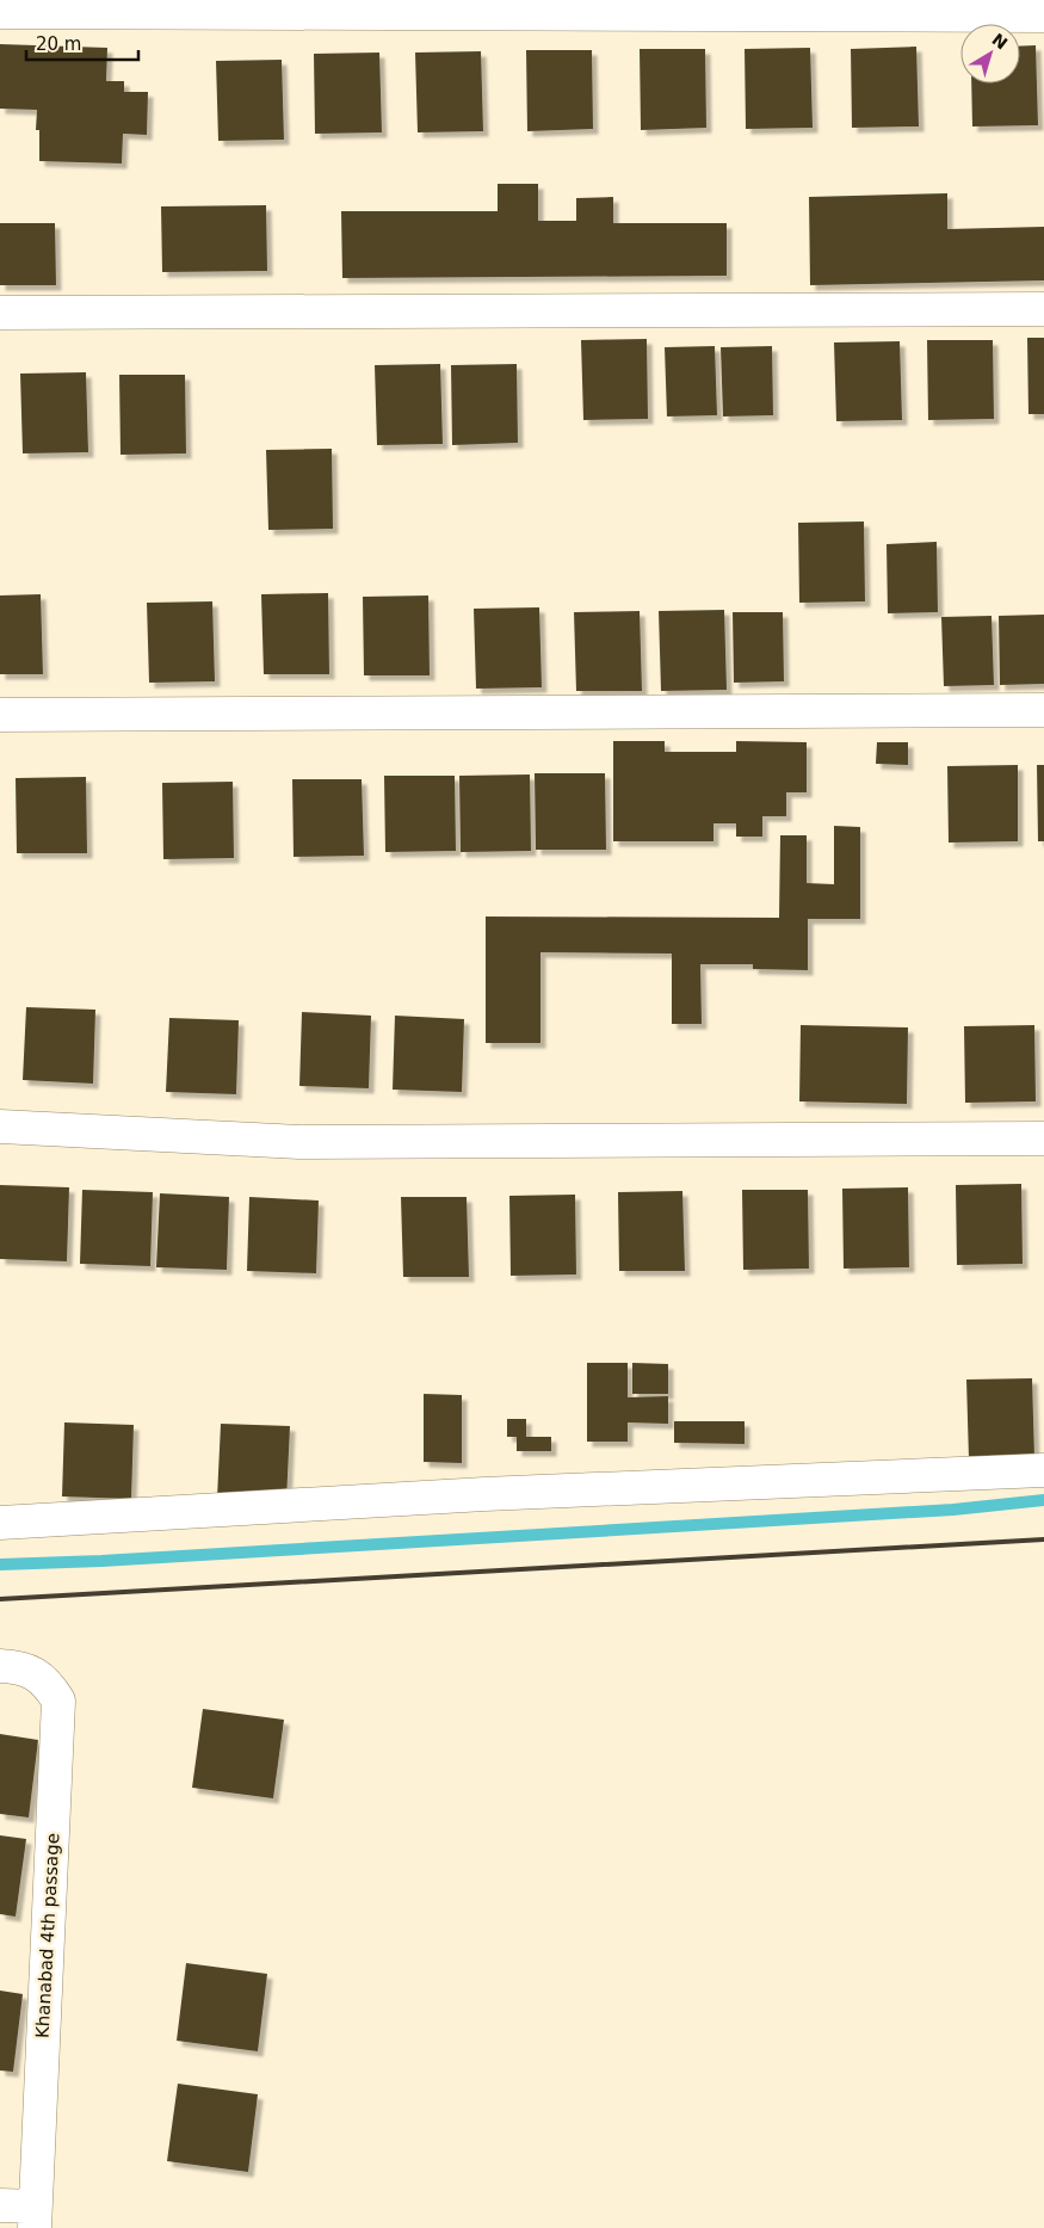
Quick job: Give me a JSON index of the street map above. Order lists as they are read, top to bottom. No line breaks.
{"streets":{"street":["Khanabad 4th passage"]},"scale_bar":"20 m","north":"top right"}
